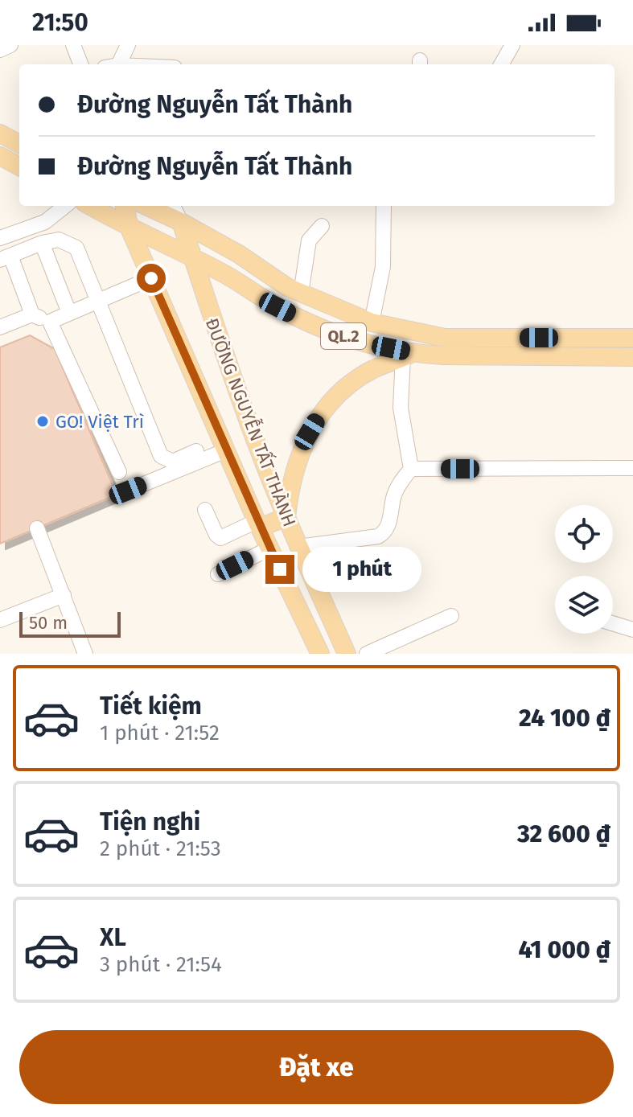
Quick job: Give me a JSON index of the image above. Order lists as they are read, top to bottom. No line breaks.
{"streets":{"main road":["QL.2","ĐƯỜNG NGUYỄN TẤT THÀNH"]},"crossings":[["QL.2","ĐƯỜNG NGUYỄN TẤT THÀNH"]],"places":["GO! Việt Trì"],"scale_bar":"50 m","page":{"status":"21:50","banner":["Đường Nguyễn Tất Thành","Đường Nguyễn Tất Thành"],"bubble":"1 phút","scale":"50 m","list":[{"name":"Tiết kiệm","note":"1 phút · 21:52","value":"24 100 ₫"},{"name":"Tiện nghi","note":"2 phút · 21:53","value":"32 600 ₫"},{"name":"XL","note":"3 phút · 21:54","value":"41 000 ₫"}],"buttons":"Đặt xe"}}
